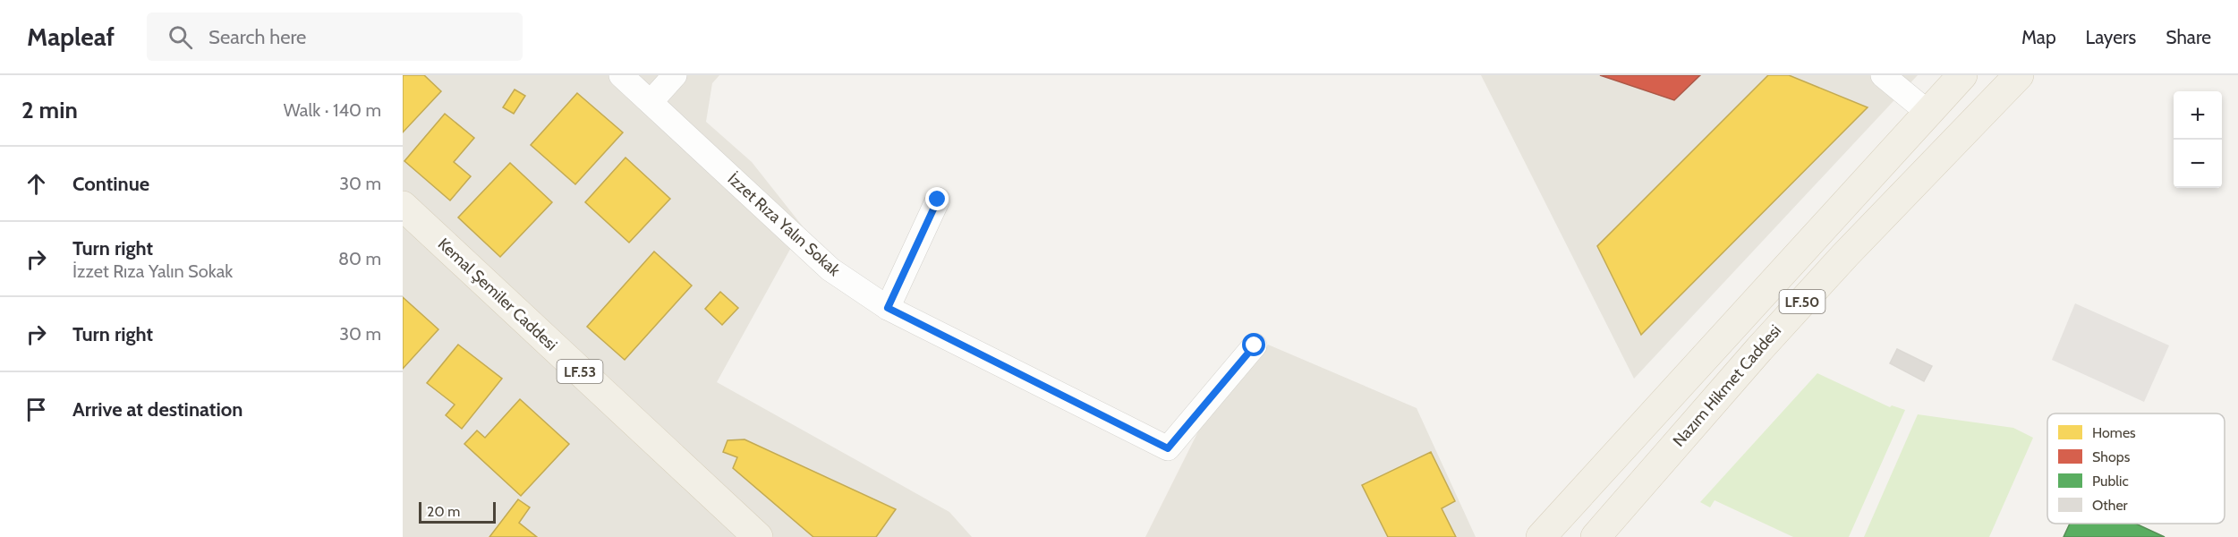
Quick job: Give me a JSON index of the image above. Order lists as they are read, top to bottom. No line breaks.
{"streets":{"main road":["Kemal Şemiler Caddesi","LF.50","LF.53","Nazım Hikmet Caddesi"],"street":["İzzet Rıza Yalın Sokak"]},"legend":["Homes","Shops","Public","Other"],"scale_bar":"20 m","page":{"header":"Mapleaf","search":"Search here","nav":["Map","Layers","Share"],"heading":["2 min","Walk · 140 m"],"map_buttons":["+","−"],"list":[["Continue","30 m"],["Turn right","İzzet Rıza Yalın Sokak","80 m"],["Turn right","30 m"],"Arrive at destination"],"scale":"20 m"}}
